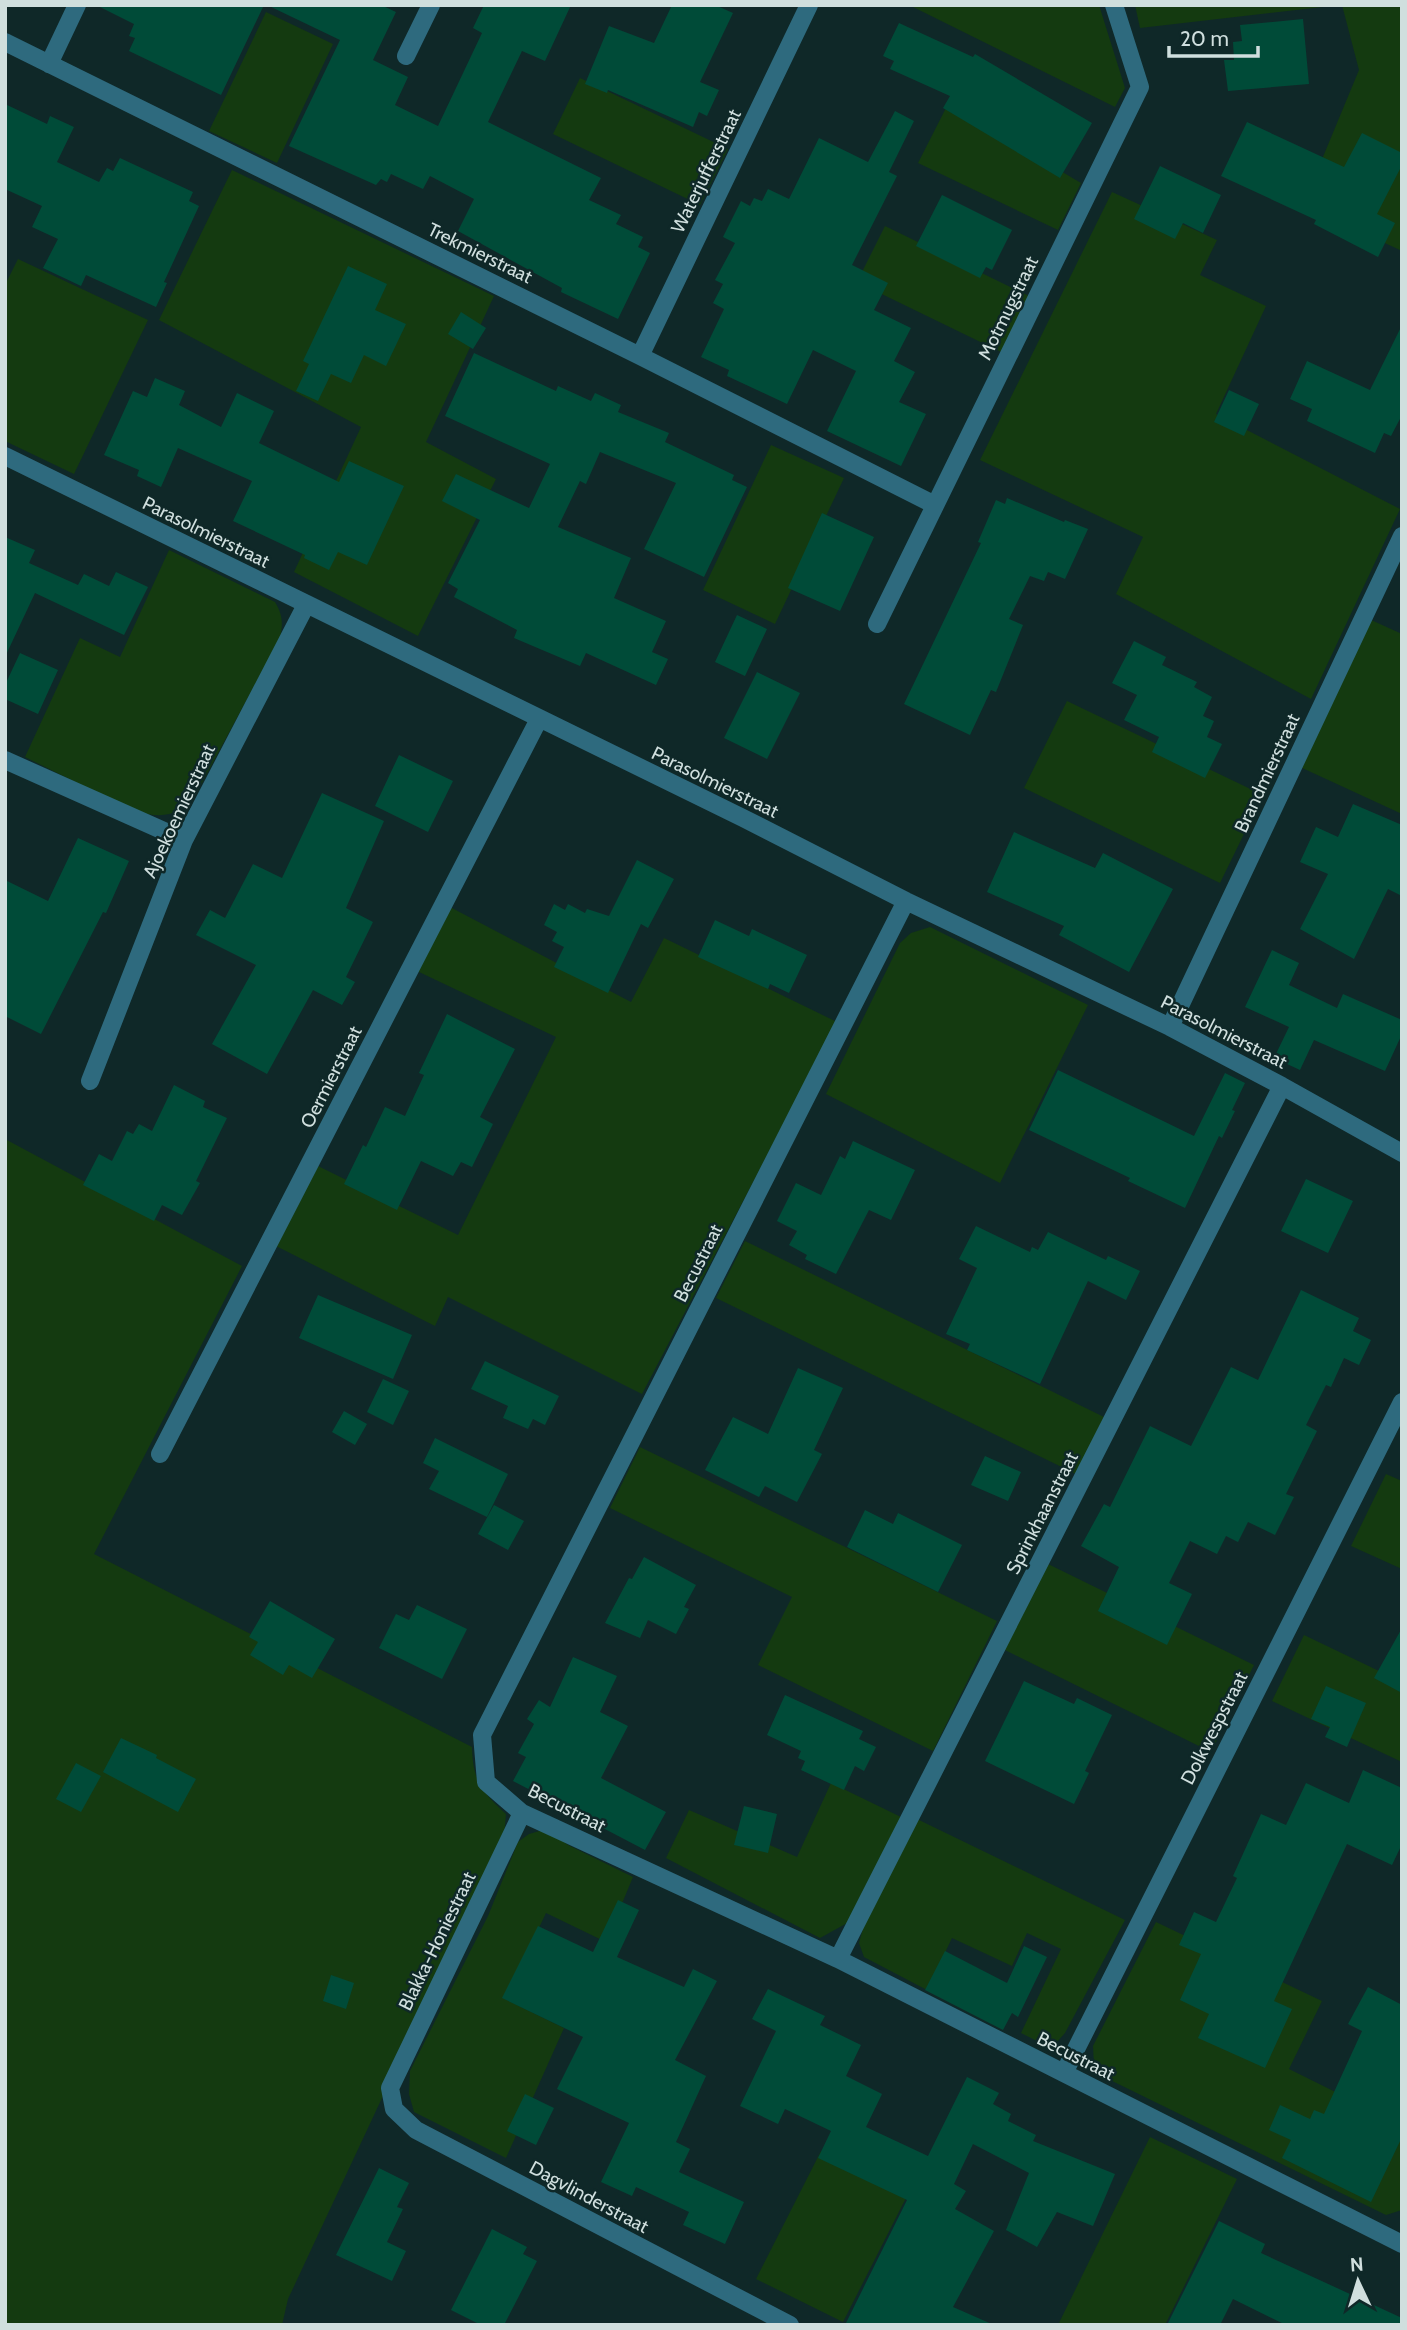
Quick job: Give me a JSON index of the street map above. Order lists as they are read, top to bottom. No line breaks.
{"streets":{"street":["Waterjufferstraat","Trekmierstraat","Motmugstraat","Parasolmierstraat","Brandmierstraat","Ajoekoemierstraat","Oermierstraat","Becustraat","Sprinkhaanstraat","Dolkwespstraat","Blakka-Honiestraat","Dagvlinderstraat"]},"crossings":[["Waterjufferstraat","Trekmierstraat"],["Trekmierstraat","Motmugstraat"],["Parasolmierstraat","Brandmierstraat"],["Parasolmierstraat","Ajoekoemierstraat"],["Parasolmierstraat","Oermierstraat"],["Parasolmierstraat","Becustraat"],["Parasolmierstraat","Sprinkhaanstraat"],["Becustraat","Sprinkhaanstraat"],["Becustraat","Dolkwespstraat"],["Becustraat","Blakka-Honiestraat"],["Blakka-Honiestraat","Dagvlinderstraat"]],"scale_bar":"20 m","north":"top"}
